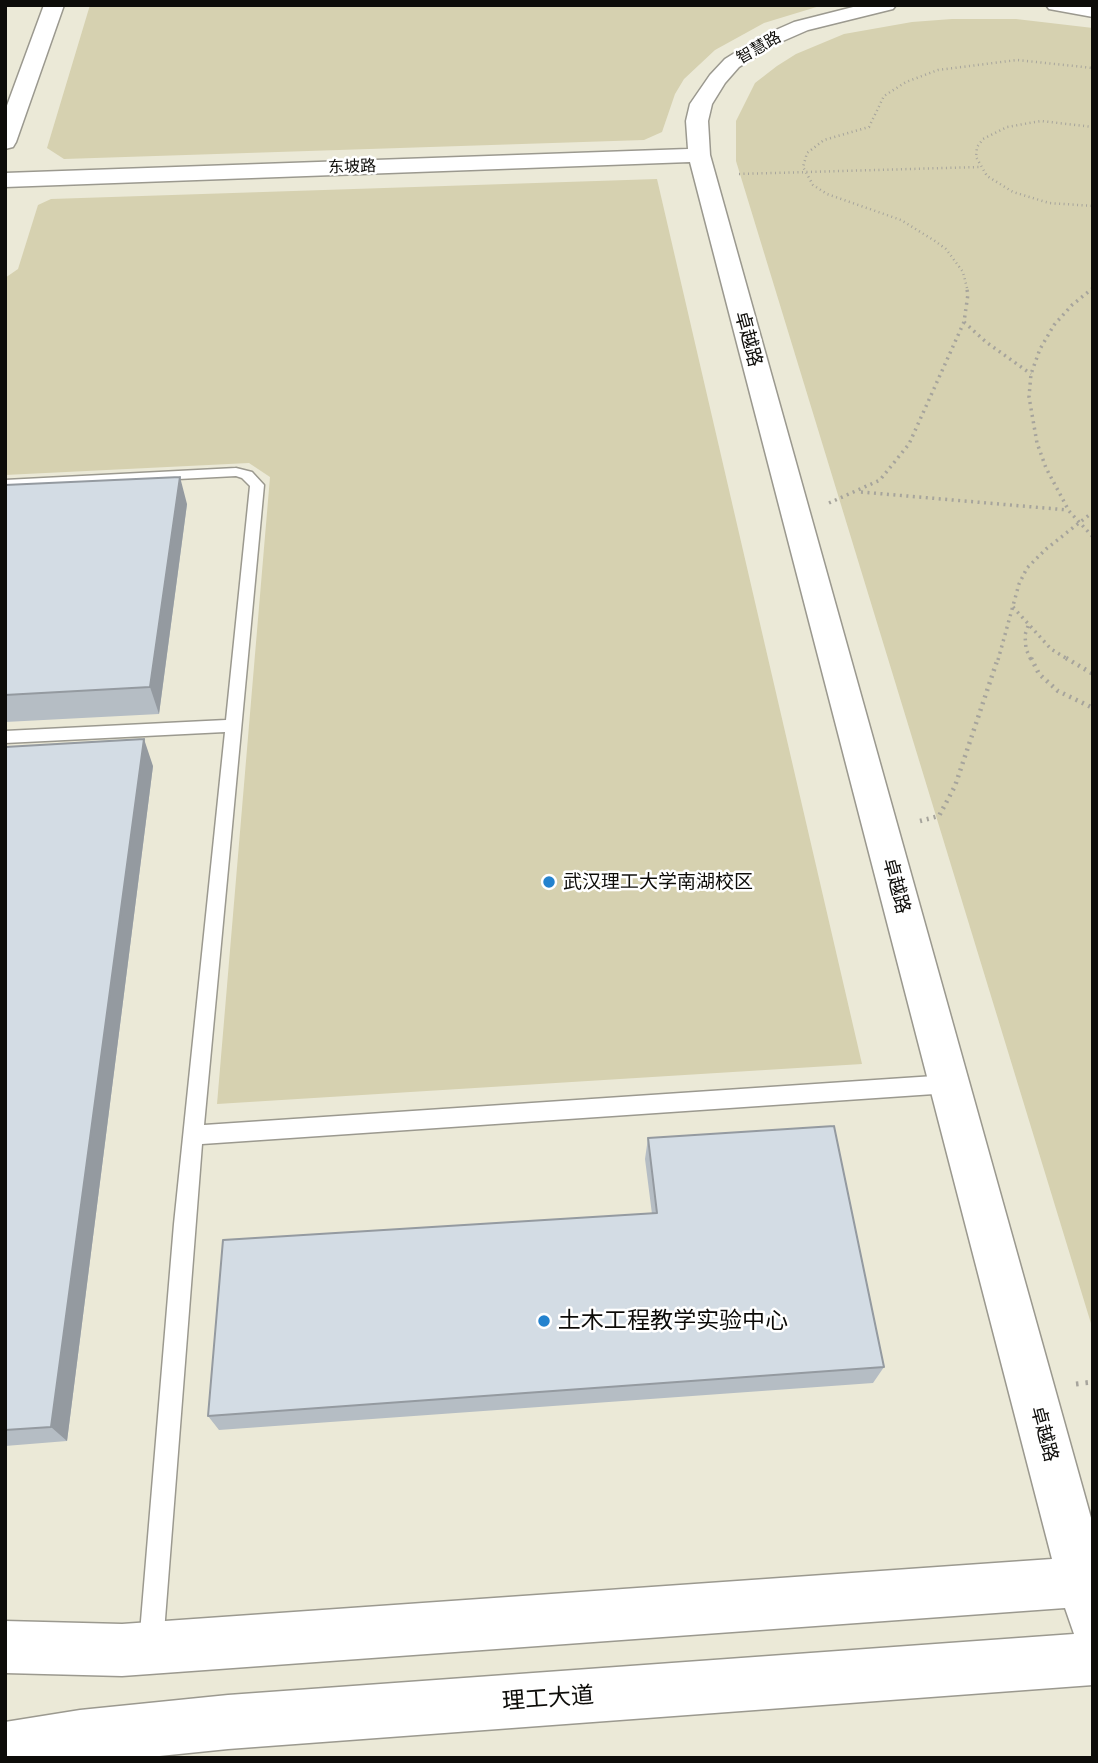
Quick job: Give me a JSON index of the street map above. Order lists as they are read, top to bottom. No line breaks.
{"streets":{"street":["智慧路","东坡路","卓越路","理工大道"]},"crossings":[["智慧路","东坡路"],["智慧路","卓越路"],["东坡路","卓越路"]],"places":["武汉理工大学南湖校区","土木工程教学实验中心"]}
